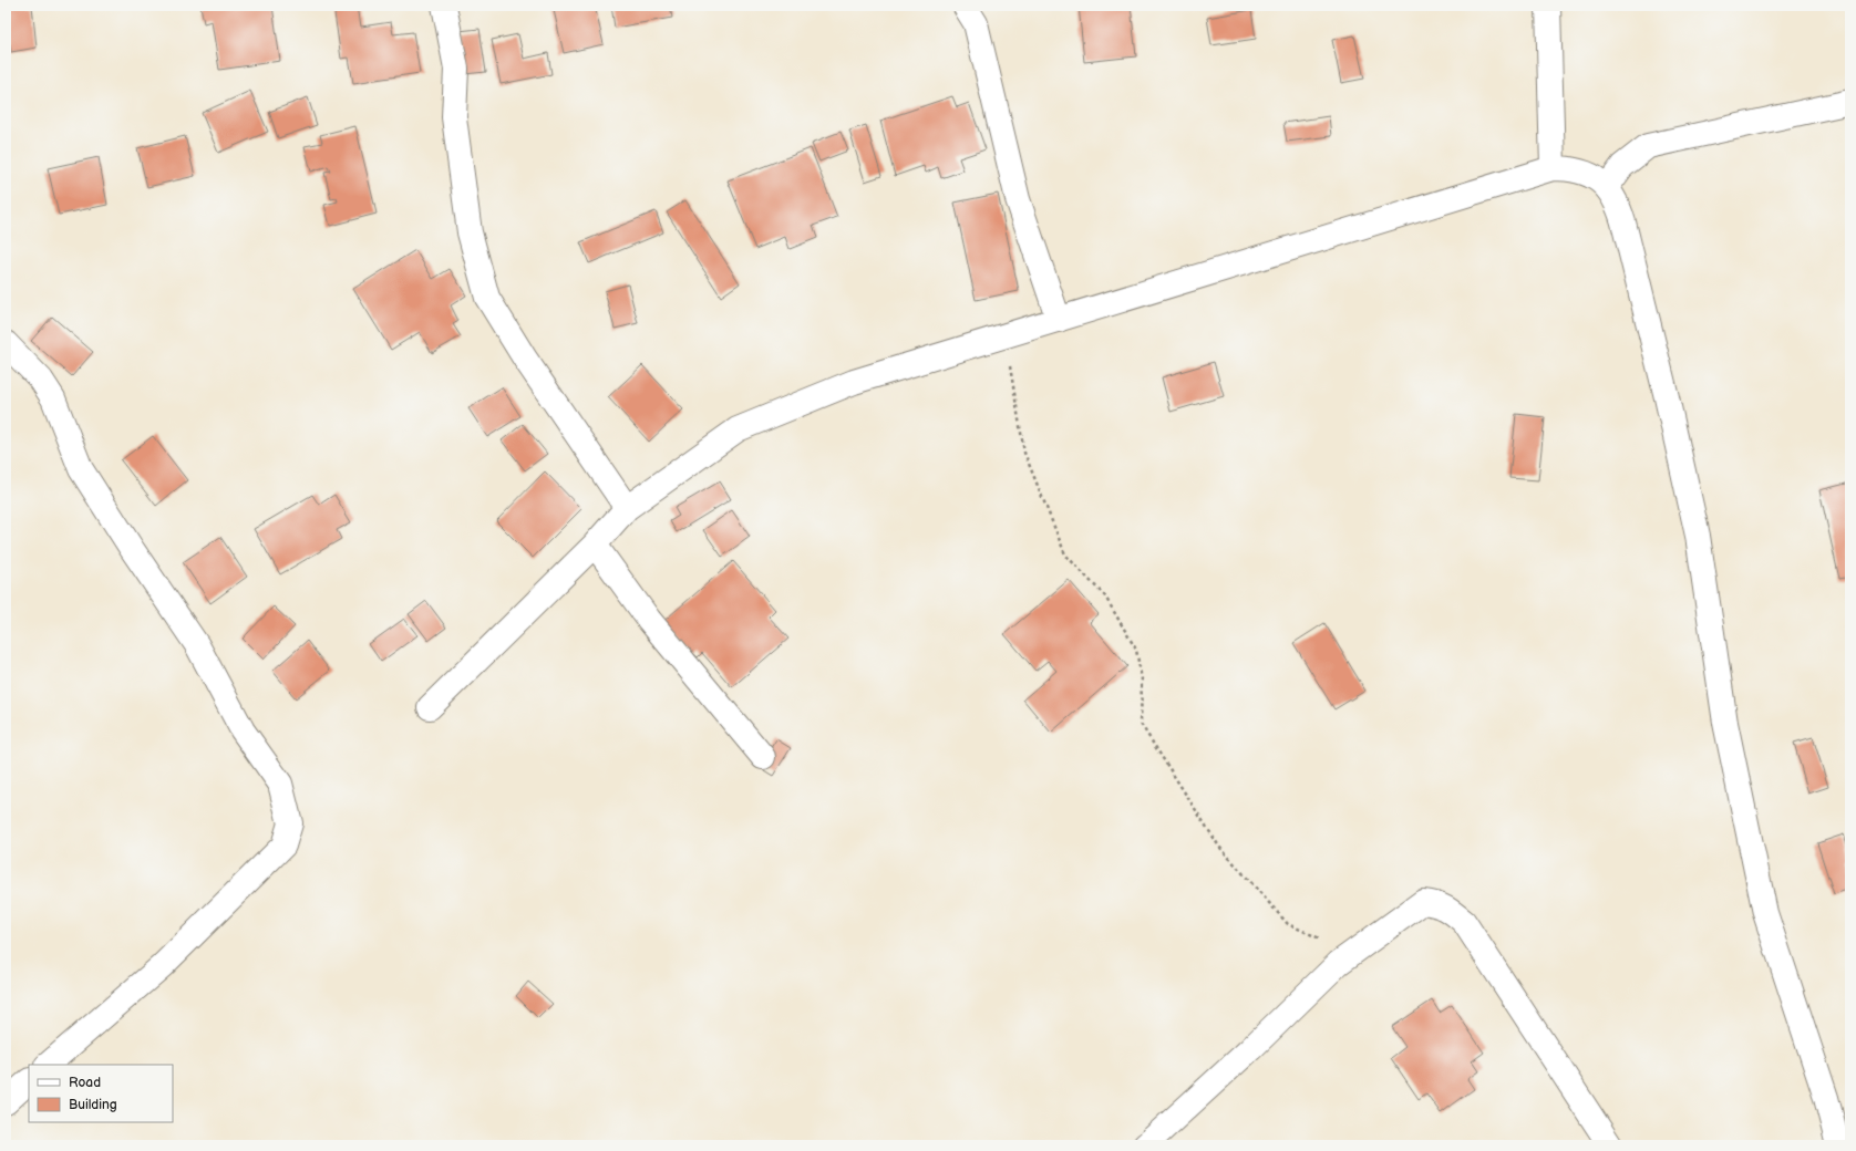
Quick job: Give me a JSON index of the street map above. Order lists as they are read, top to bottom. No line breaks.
{"legend":["Road","Building"]}
